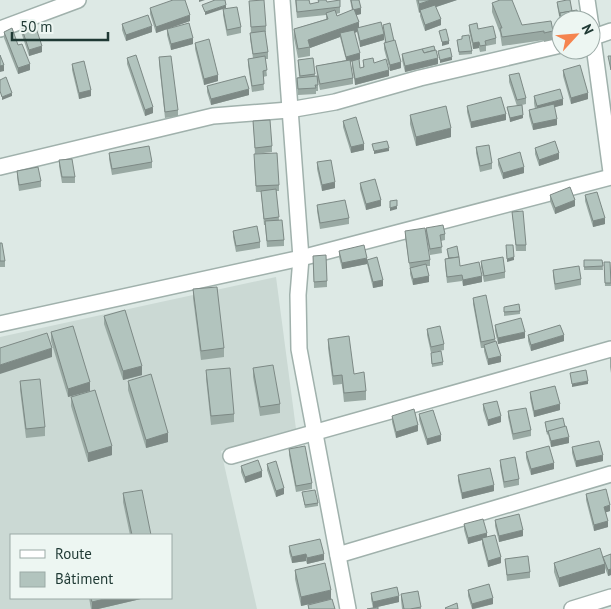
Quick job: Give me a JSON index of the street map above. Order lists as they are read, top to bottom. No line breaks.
{"legend":["Route","Bâtiment"],"scale_bar":"50 m","north":"top right"}
